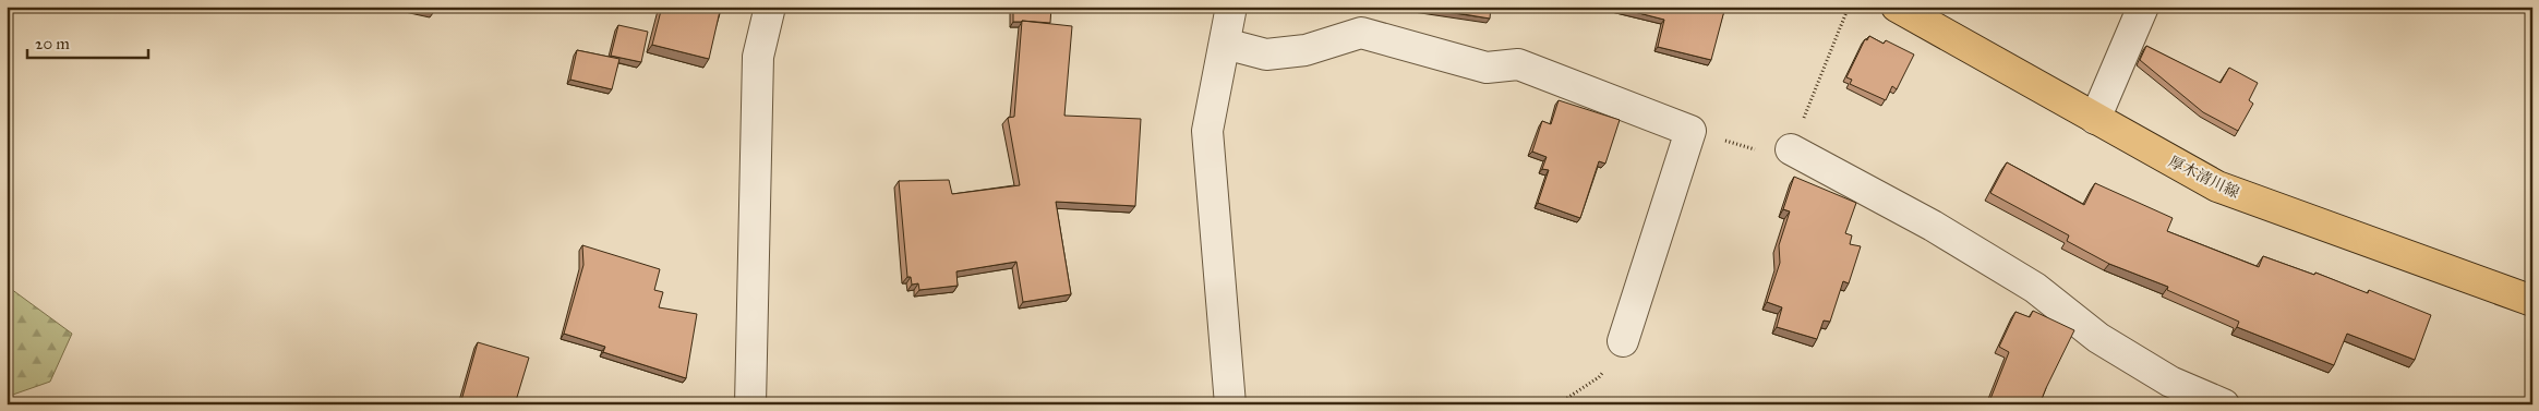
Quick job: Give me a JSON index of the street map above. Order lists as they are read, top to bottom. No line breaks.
{"streets":{"main road":["厚木清川線"]},"scale_bar":"20 m"}
